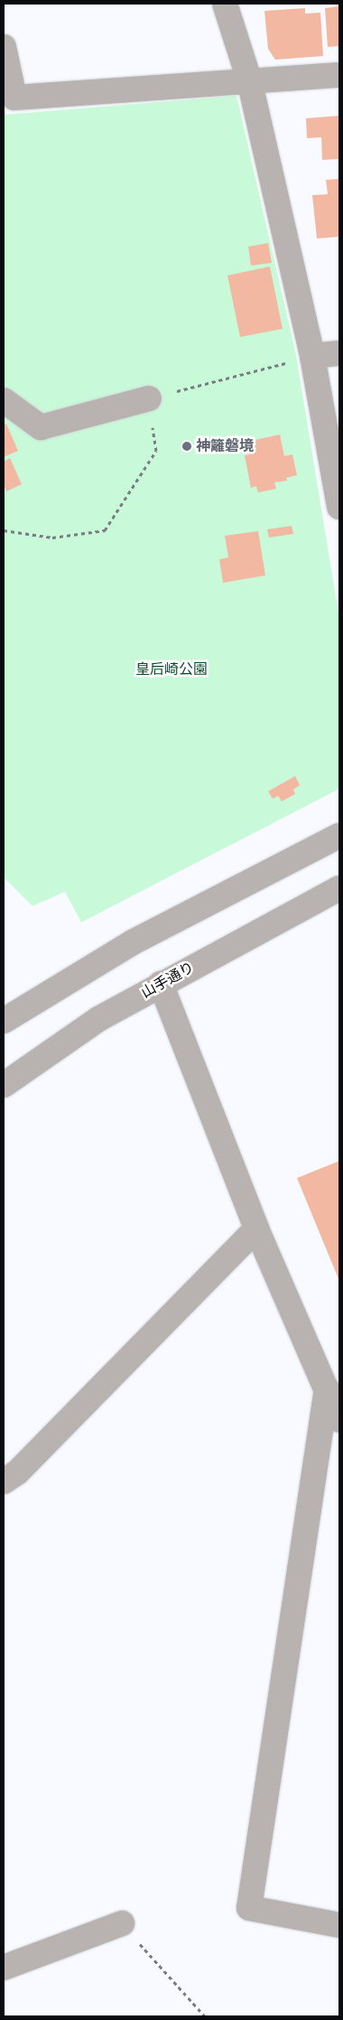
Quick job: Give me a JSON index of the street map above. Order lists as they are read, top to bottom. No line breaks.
{"streets":{"street":["山手通り"]},"parks":["皇后崎公園"],"places":["神籬磐境"]}
